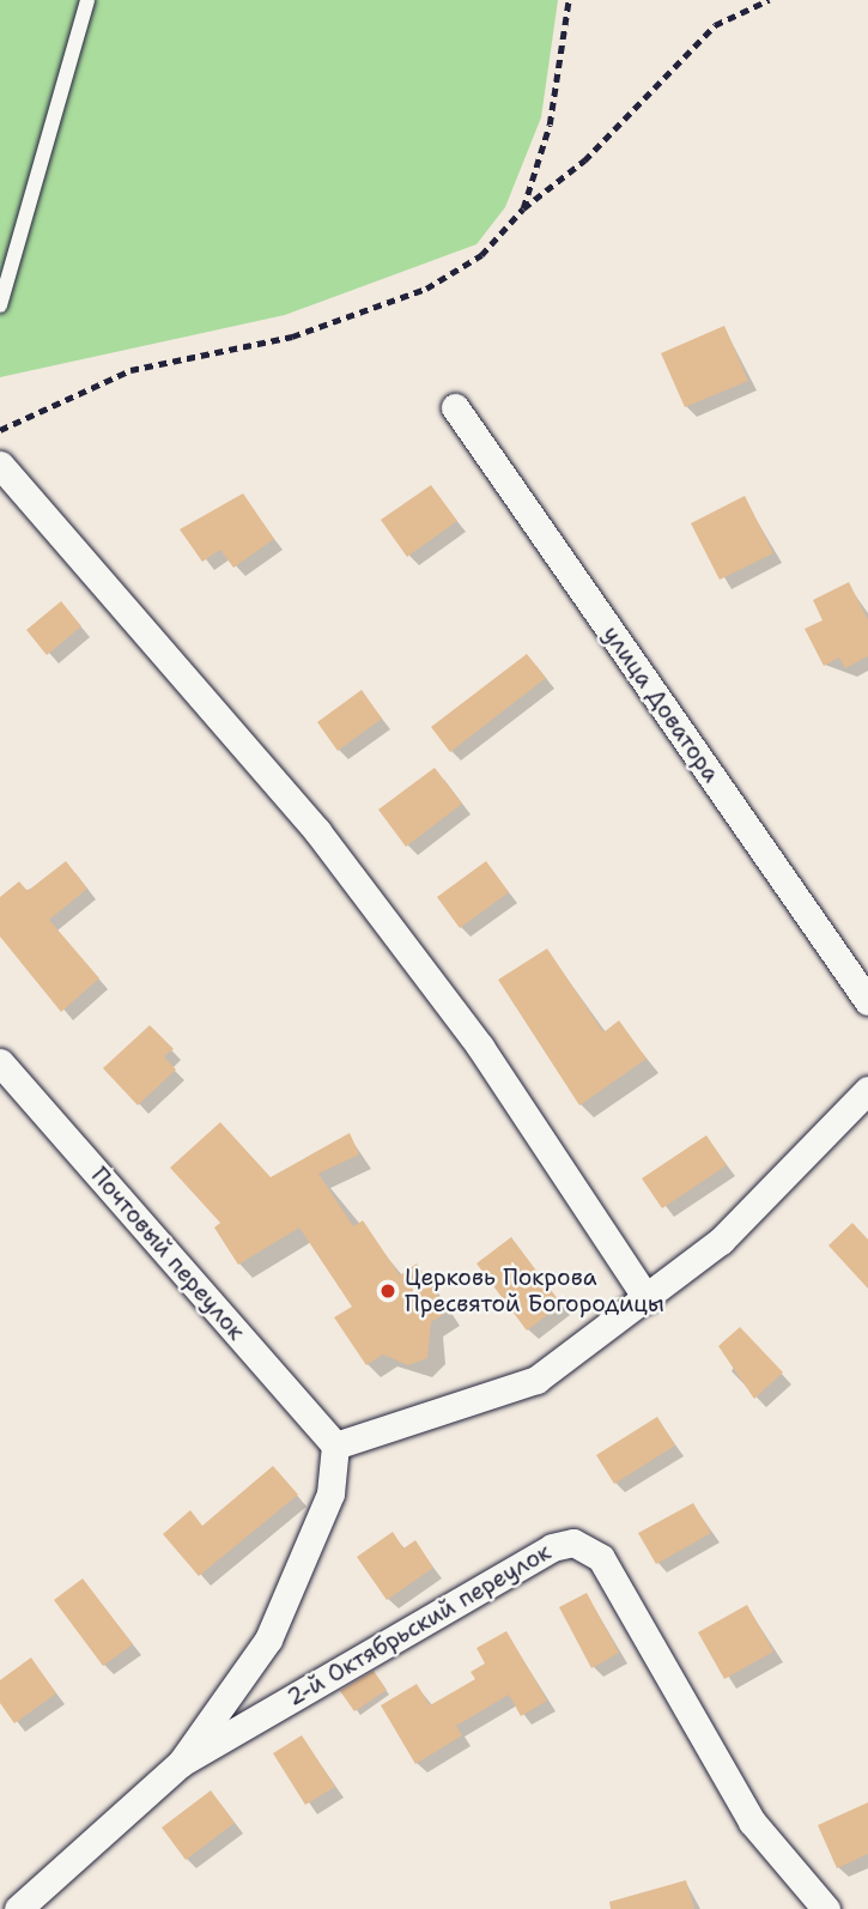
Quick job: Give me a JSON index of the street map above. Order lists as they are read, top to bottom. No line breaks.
{"streets":{"street":["улица Доватора","Почтовый переулок","2-й Октябрьский переулок"]},"places":["Церковь Покрова Пресвятой Богородицы"]}
